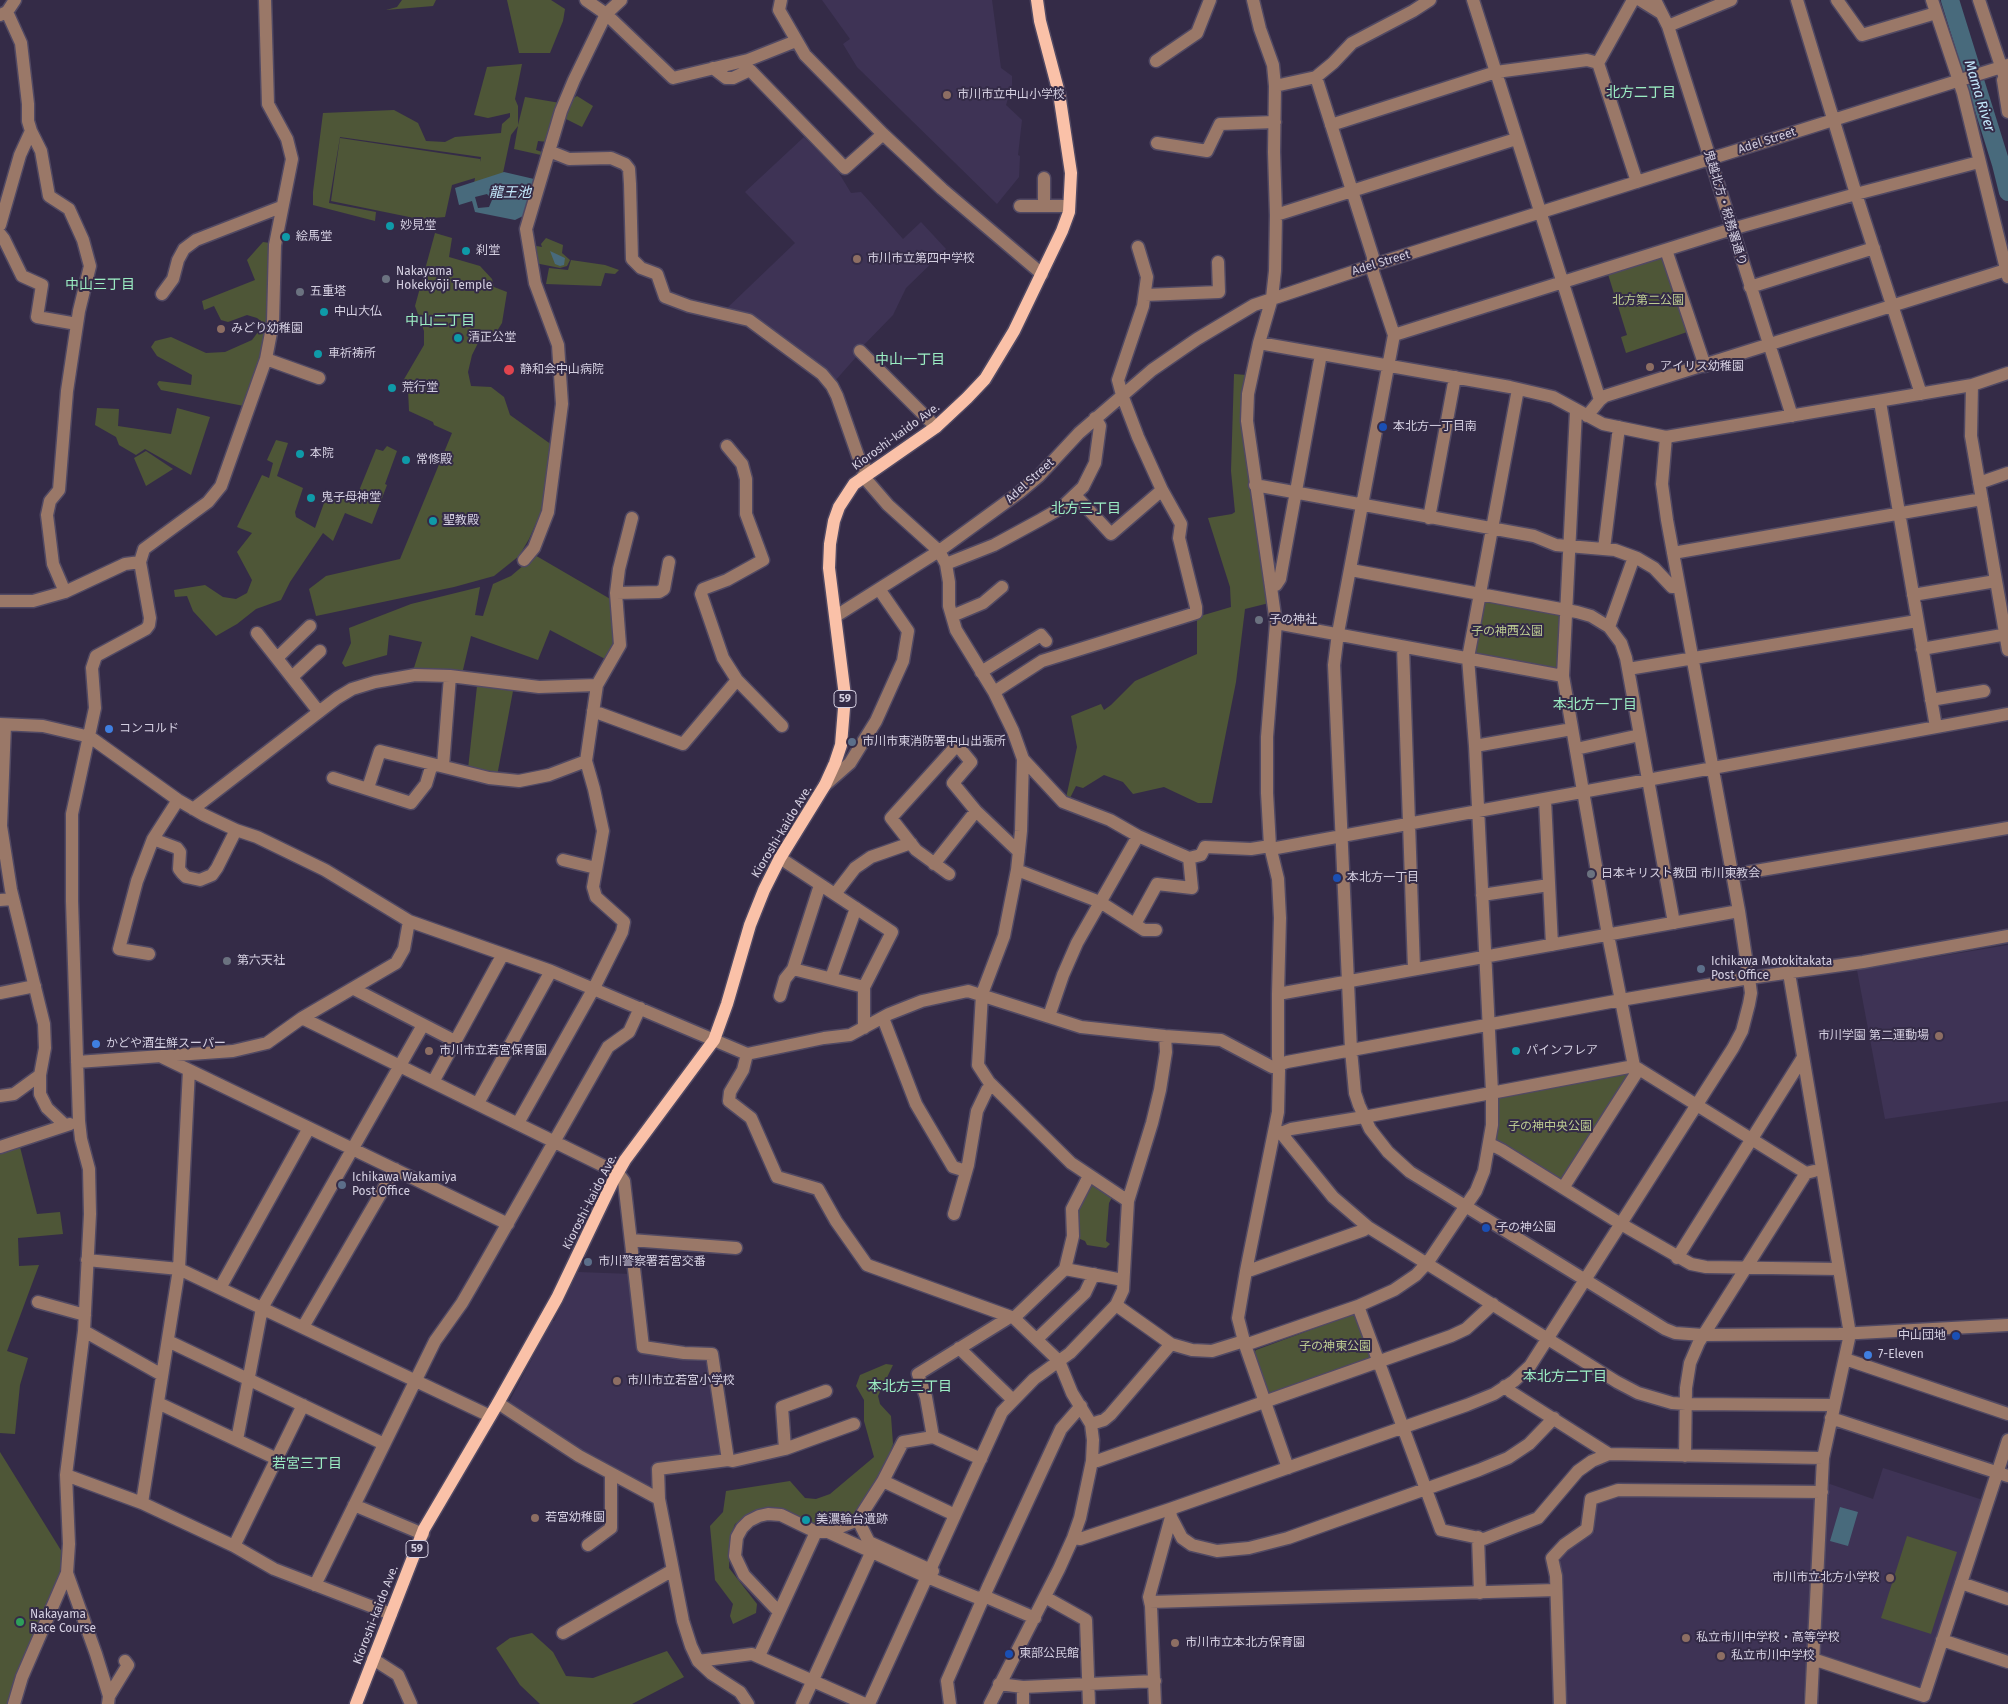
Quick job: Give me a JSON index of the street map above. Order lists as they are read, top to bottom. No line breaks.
{"streets":{"main road":["Kioroshi-kaido Ave.","59"],"street":["Adel Street","鬼越北方・税務署通り"]},"crossings":[["Adel Street","鬼越北方・税務署通り"],["Adel Street","Kioroshi-kaido Ave."]],"districts":["北方二丁目","中山三丁目","中山二丁目","中山一丁目","北方三丁目","本北方一丁目","本北方二丁目","本北方三丁目","若宮三丁目"],"water":["Mama River","龍王池"],"parks":["北方第二公園","子の神西公園","子の神中央公園","子の神東公園"],"places":["市川市立中山小学校","妙見堂","絵馬堂","刹堂","市川市立第四中学校","Nakayama Hokekyōji Temple","五重塔","中山大仏","みどり幼稚園","清正公堂","車祈祷所","アイリス幼稚園","静和会中山病院","荒行堂","本北方一丁目南","本院","常修殿","鬼子母神堂","聖教殿","子の神社","コンコルド","市川市東消防署中山出張所","日本キリスト教団 市川東教会","本北方一丁目","第六天社","Ichikawa Motokitakata Post Office","市川学園 第二運動場","かどや酒生鮮スーパー","市川市立若宮保育園","パインフレア","Ichikawa Wakamiya Post Office","子の神公園","市川警察署若宮交番","中山団地","7-Eleven","市川市立若宮小学校","若宮幼稚園","美濃輪台遺跡","市川市立北方小学校","Nakayama Race Course","私立市川中学校・高等学校","市川市立本北方保育園","東部公民館","私立市川中学校"]}
